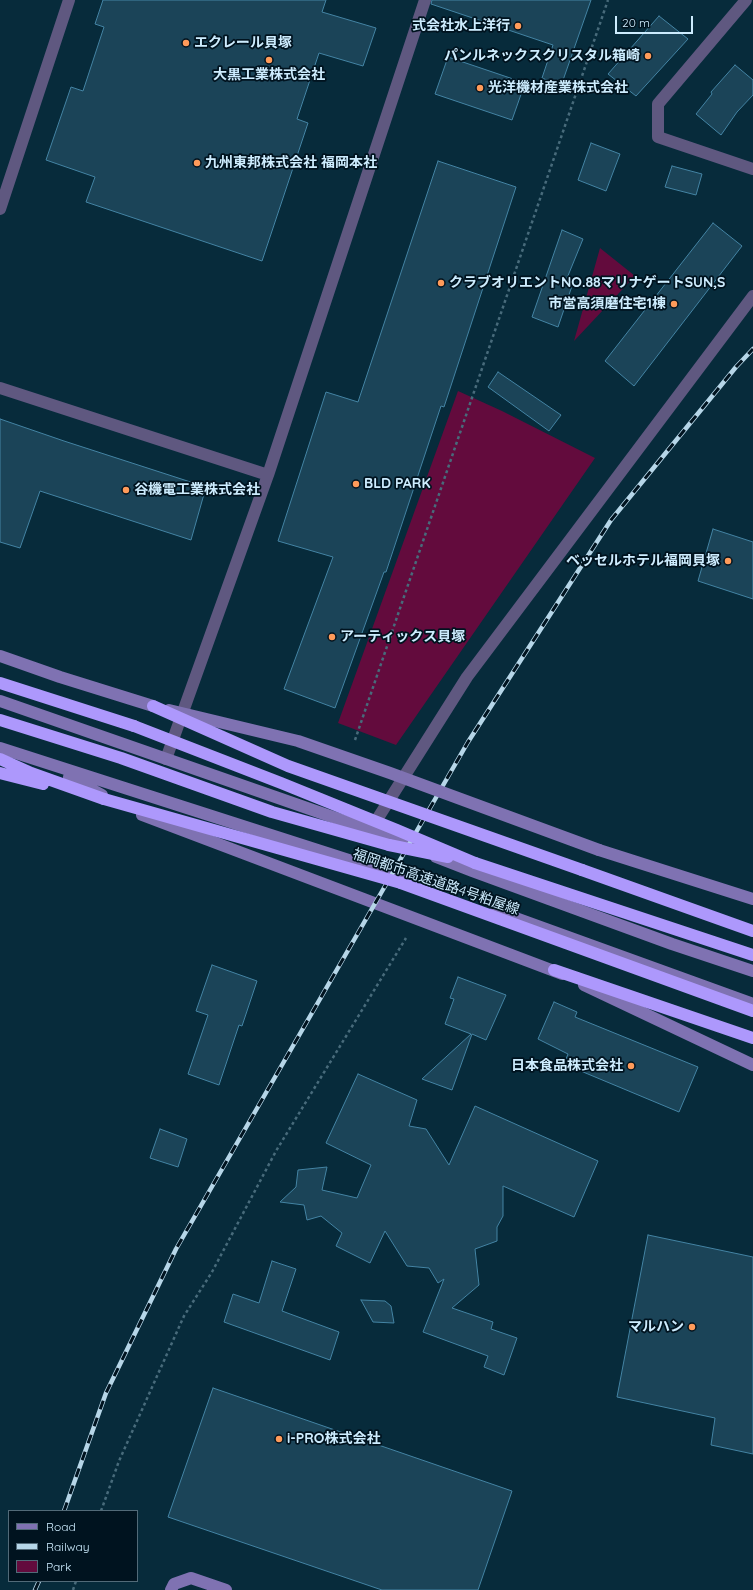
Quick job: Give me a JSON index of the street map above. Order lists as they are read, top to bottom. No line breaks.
{"streets":{"highway":["福岡都市高速道路4号粕屋線"]},"places":["式会社水上洋行","エクレール貝塚","パンルネックスクリスタル箱崎","大黒工業株式会社","光洋機材産業株式会社","九州東邦株式会社 福岡本社","クラブオリエントNO.88マリナゲートSUN,S","市営高須磨住宅1棟","BLD PARK","谷機電工業株式会社","ベッセルホテル福岡貝塚","アーティックス貝塚","日本食品株式会社","マルハン","i-PRO株式会社"],"legend":["Road","Railway","Park"],"scale_bar":"20 m"}
